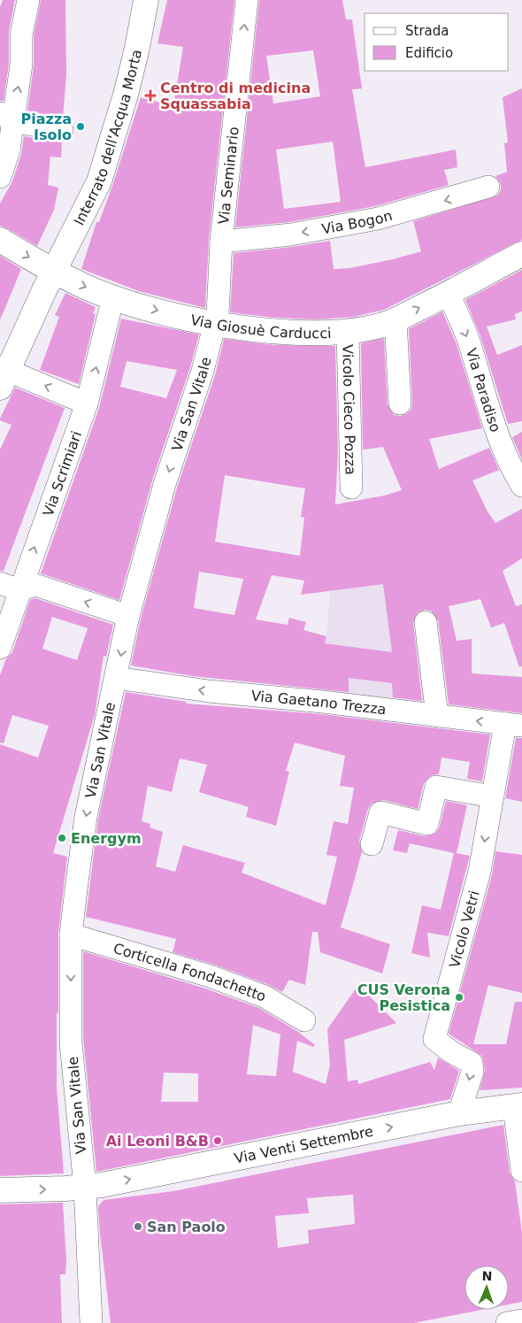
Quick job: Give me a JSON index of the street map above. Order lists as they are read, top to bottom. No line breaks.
{"streets":{"street":["Interrato dell'Acqua Morta","Via Seminario","Via Bogon","Via Giosuè Carducci","Via Paradiso","Via San Vitale","Vicolo Cieco Pozza","Via Scrimiari","Via Gaetano Trezza","Vicolo Vetri","Corticella Fondachetto","Via Venti Settembre"]},"crossings":[["Interrato dell'Acqua Morta","Via Giosuè Carducci"],["Via Seminario","Via Bogon"],["Via Seminario","Via Giosuè Carducci"],["Via Seminario","Via San Vitale"],["Via Giosuè Carducci","Via Paradiso"],["Via Giosuè Carducci","Via San Vitale"],["Via Giosuè Carducci","Vicolo Cieco Pozza"],["Via Giosuè Carducci","Via Scrimiari"],["Via San Vitale","Via Gaetano Trezza"],["Via San Vitale","Corticella Fondachetto"],["Via San Vitale","Via Venti Settembre"],["Via Gaetano Trezza","Vicolo Vetri"],["Vicolo Vetri","Via Venti Settembre"]],"one_way":["Via Seminario","Via Bogon","Via Giosuè Carducci","Via San Vitale","Via Scrimiari","Via Gaetano Trezza","Vicolo Vetri","Via Venti Settembre"],"places":{"health":["Centro di medicina Squassabia"],"other":["Piazza Isolo","Energym","CUS Verona Pesistica","Ai Leoni B&B","San Paolo"]},"legend":["Strada","Edificio"],"north":"top"}
